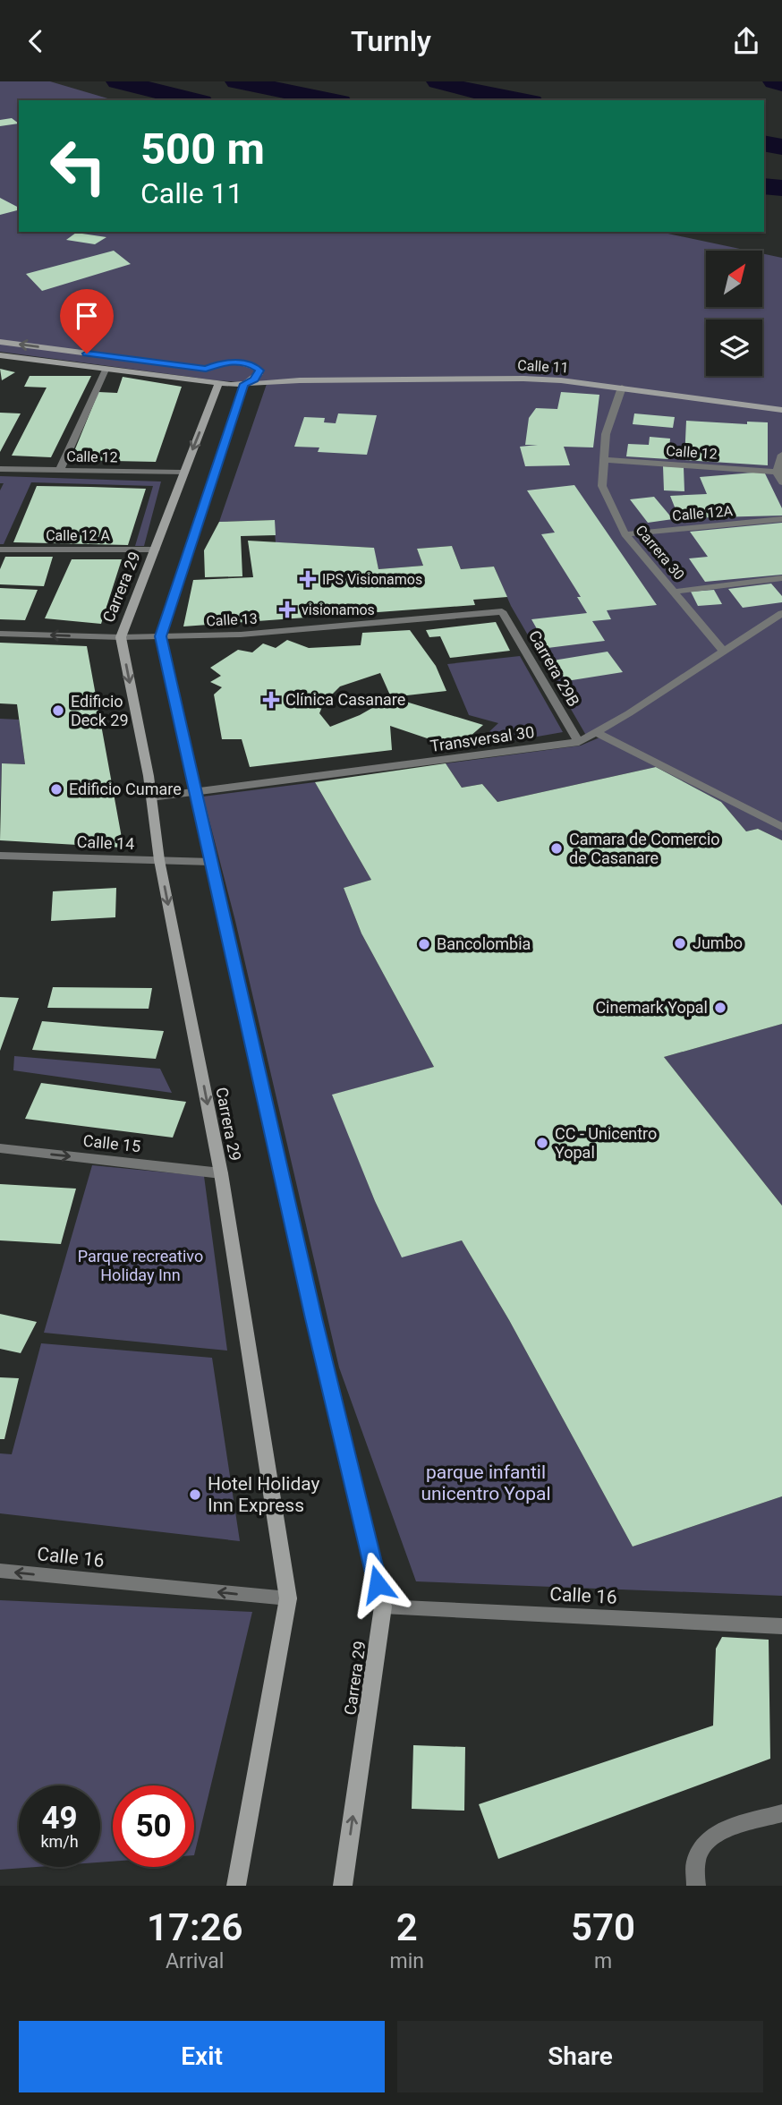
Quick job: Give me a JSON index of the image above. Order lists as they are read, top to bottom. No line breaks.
{"streets":{"main road":["Calle 11","Carrera 29"],"street":["Calle 12","Calle 12A","Calle 12 A","Carrera 30","Calle 13","Carrera 29B","Transversal 30","Calle 14","Calle 15","Calle 16"]},"crossings":[["Calle 11","Carrera 30"],["Calle 11","Carrera 29"],["Calle 12","Carrera 30"],["Calle 12","Carrera 29"],["Calle 12A","Carrera 30"],["Calle 12 A","Carrera 29"],["Carrera 30","Transversal 30"],["Carrera 29","Calle 13"],["Carrera 29","Transversal 30"],["Carrera 29","Calle 14"],["Carrera 29","Calle 15"],["Carrera 29","Calle 16"],["Calle 13","Carrera 29B"],["Carrera 29B","Transversal 30"]],"one_way":["Calle 15","Calle 16"],"parks":["Parque recreativo Holiday Inn","parque infantil unicentro Yopal"],"places":{"health":["IPS Visionamos","visionamos","Clínica Casanare"],"other":["Edificio Deck 29","Edificio Cumare","Camara de Comercio de Casanare","Jumbo","Bancolombia","Cinemark Yopal","CC - Unicentro Yopal","Hotel Holiday Inn Express"]},"north":"top right","page":{"header":"Turnly","turn":["500 m","Calle 11"],"speed":"49 km/h","limit":"50","eta":["17:26","Arrival","2","min","570","m"],"buttons":["Exit","Share"]}}
